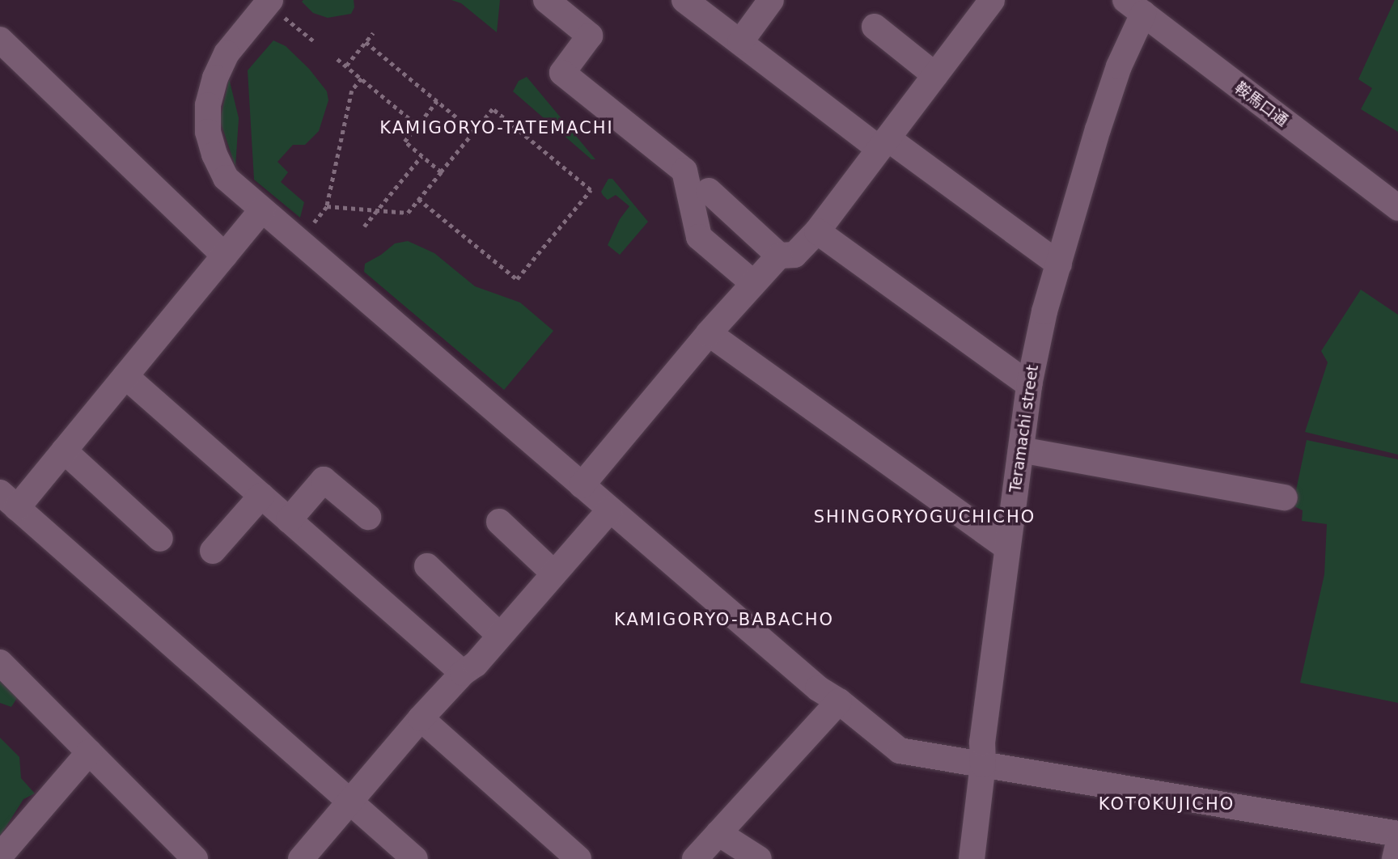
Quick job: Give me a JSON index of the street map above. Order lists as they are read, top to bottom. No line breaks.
{"streets":{"street":["鞍馬口通","Teramachi street"]},"crossings":[["鞍馬口通","Teramachi street"]],"districts":["KAMIGORYO-TATEMACHI","SHINGORYOGUCHICHO","KAMIGORYO-BABACHO","KOTOKUJICHO"]}
